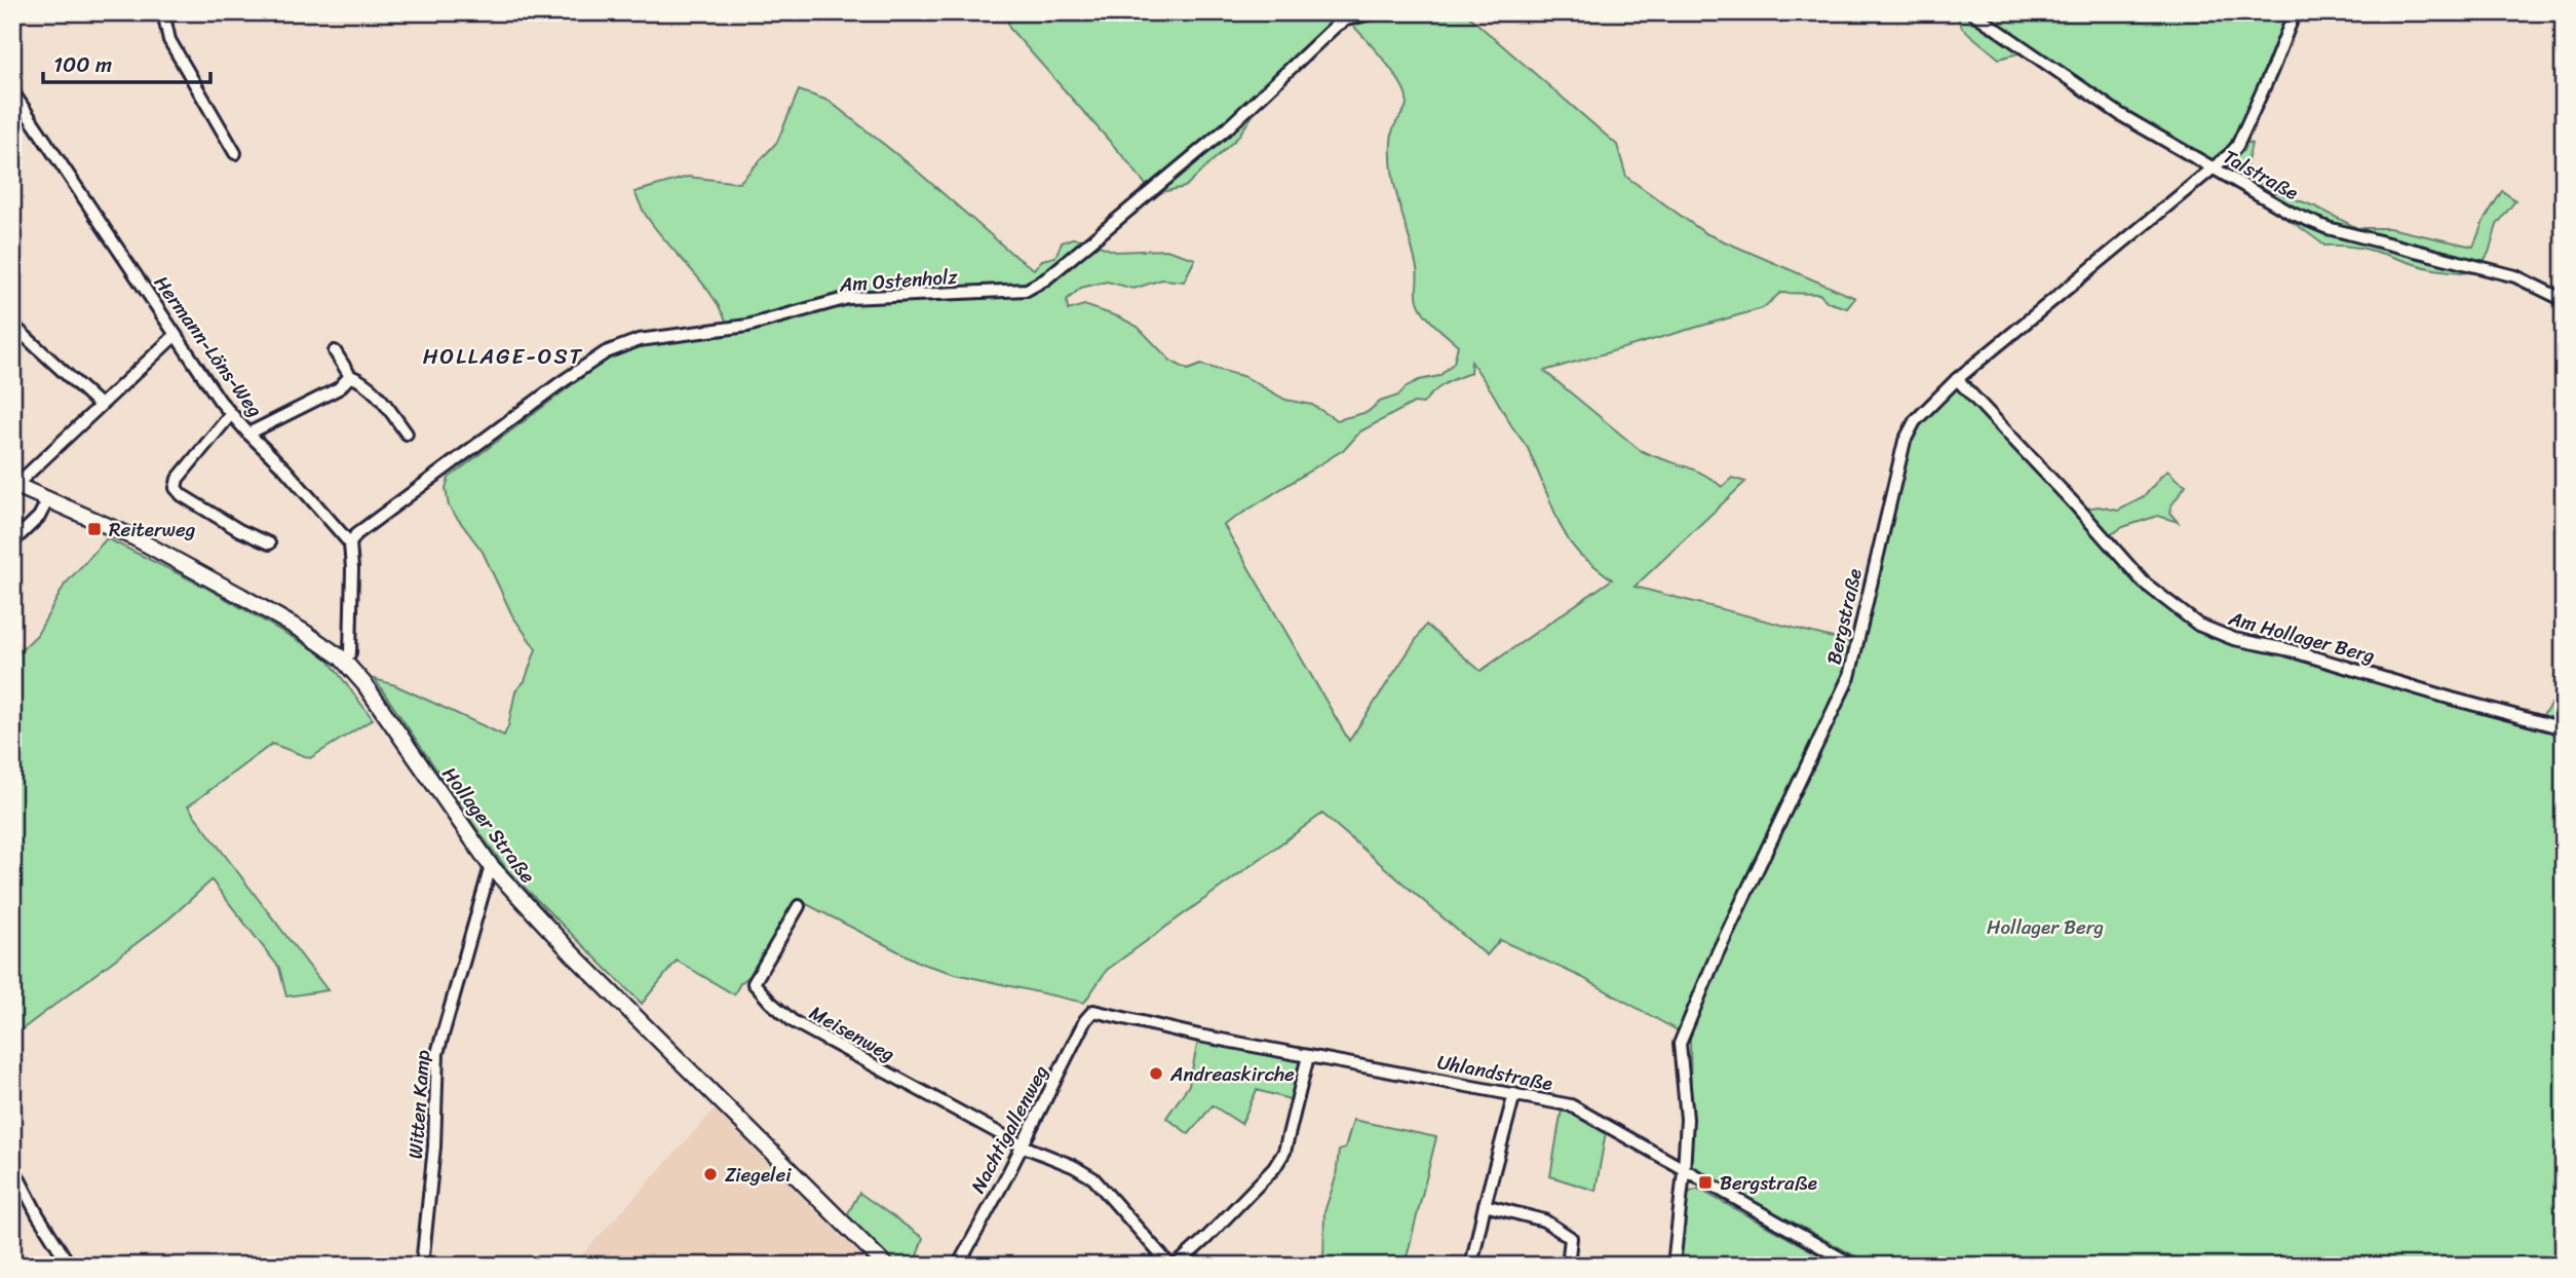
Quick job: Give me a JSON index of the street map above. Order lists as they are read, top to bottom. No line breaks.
{"streets":{"main road":["Hollager Straße"],"street":["Talstraße","Am Ostenholz","Hermann-Löns-Weg","Bergstraße","Am Hollager Berg","Meisenweg","Uhlandstraße","Witten Kamp","Nachtigallenweg"]},"crossings":[["Talstraße","Bergstraße"],["Am Ostenholz","Hermann-Löns-Weg"],["Bergstraße","Am Hollager Berg"],["Bergstraße","Uhlandstraße"],["Hollager Straße","Witten Kamp"],["Meisenweg","Nachtigallenweg"],["Uhlandstraße","Nachtigallenweg"]],"districts":["HOLLAGE-OST"],"parks":["Hollager Berg"],"places":{"transit":["Reiterweg","Bergstraße"],"other":["Andreaskirche","Ziegelei"]},"scale_bar":"100 m"}
